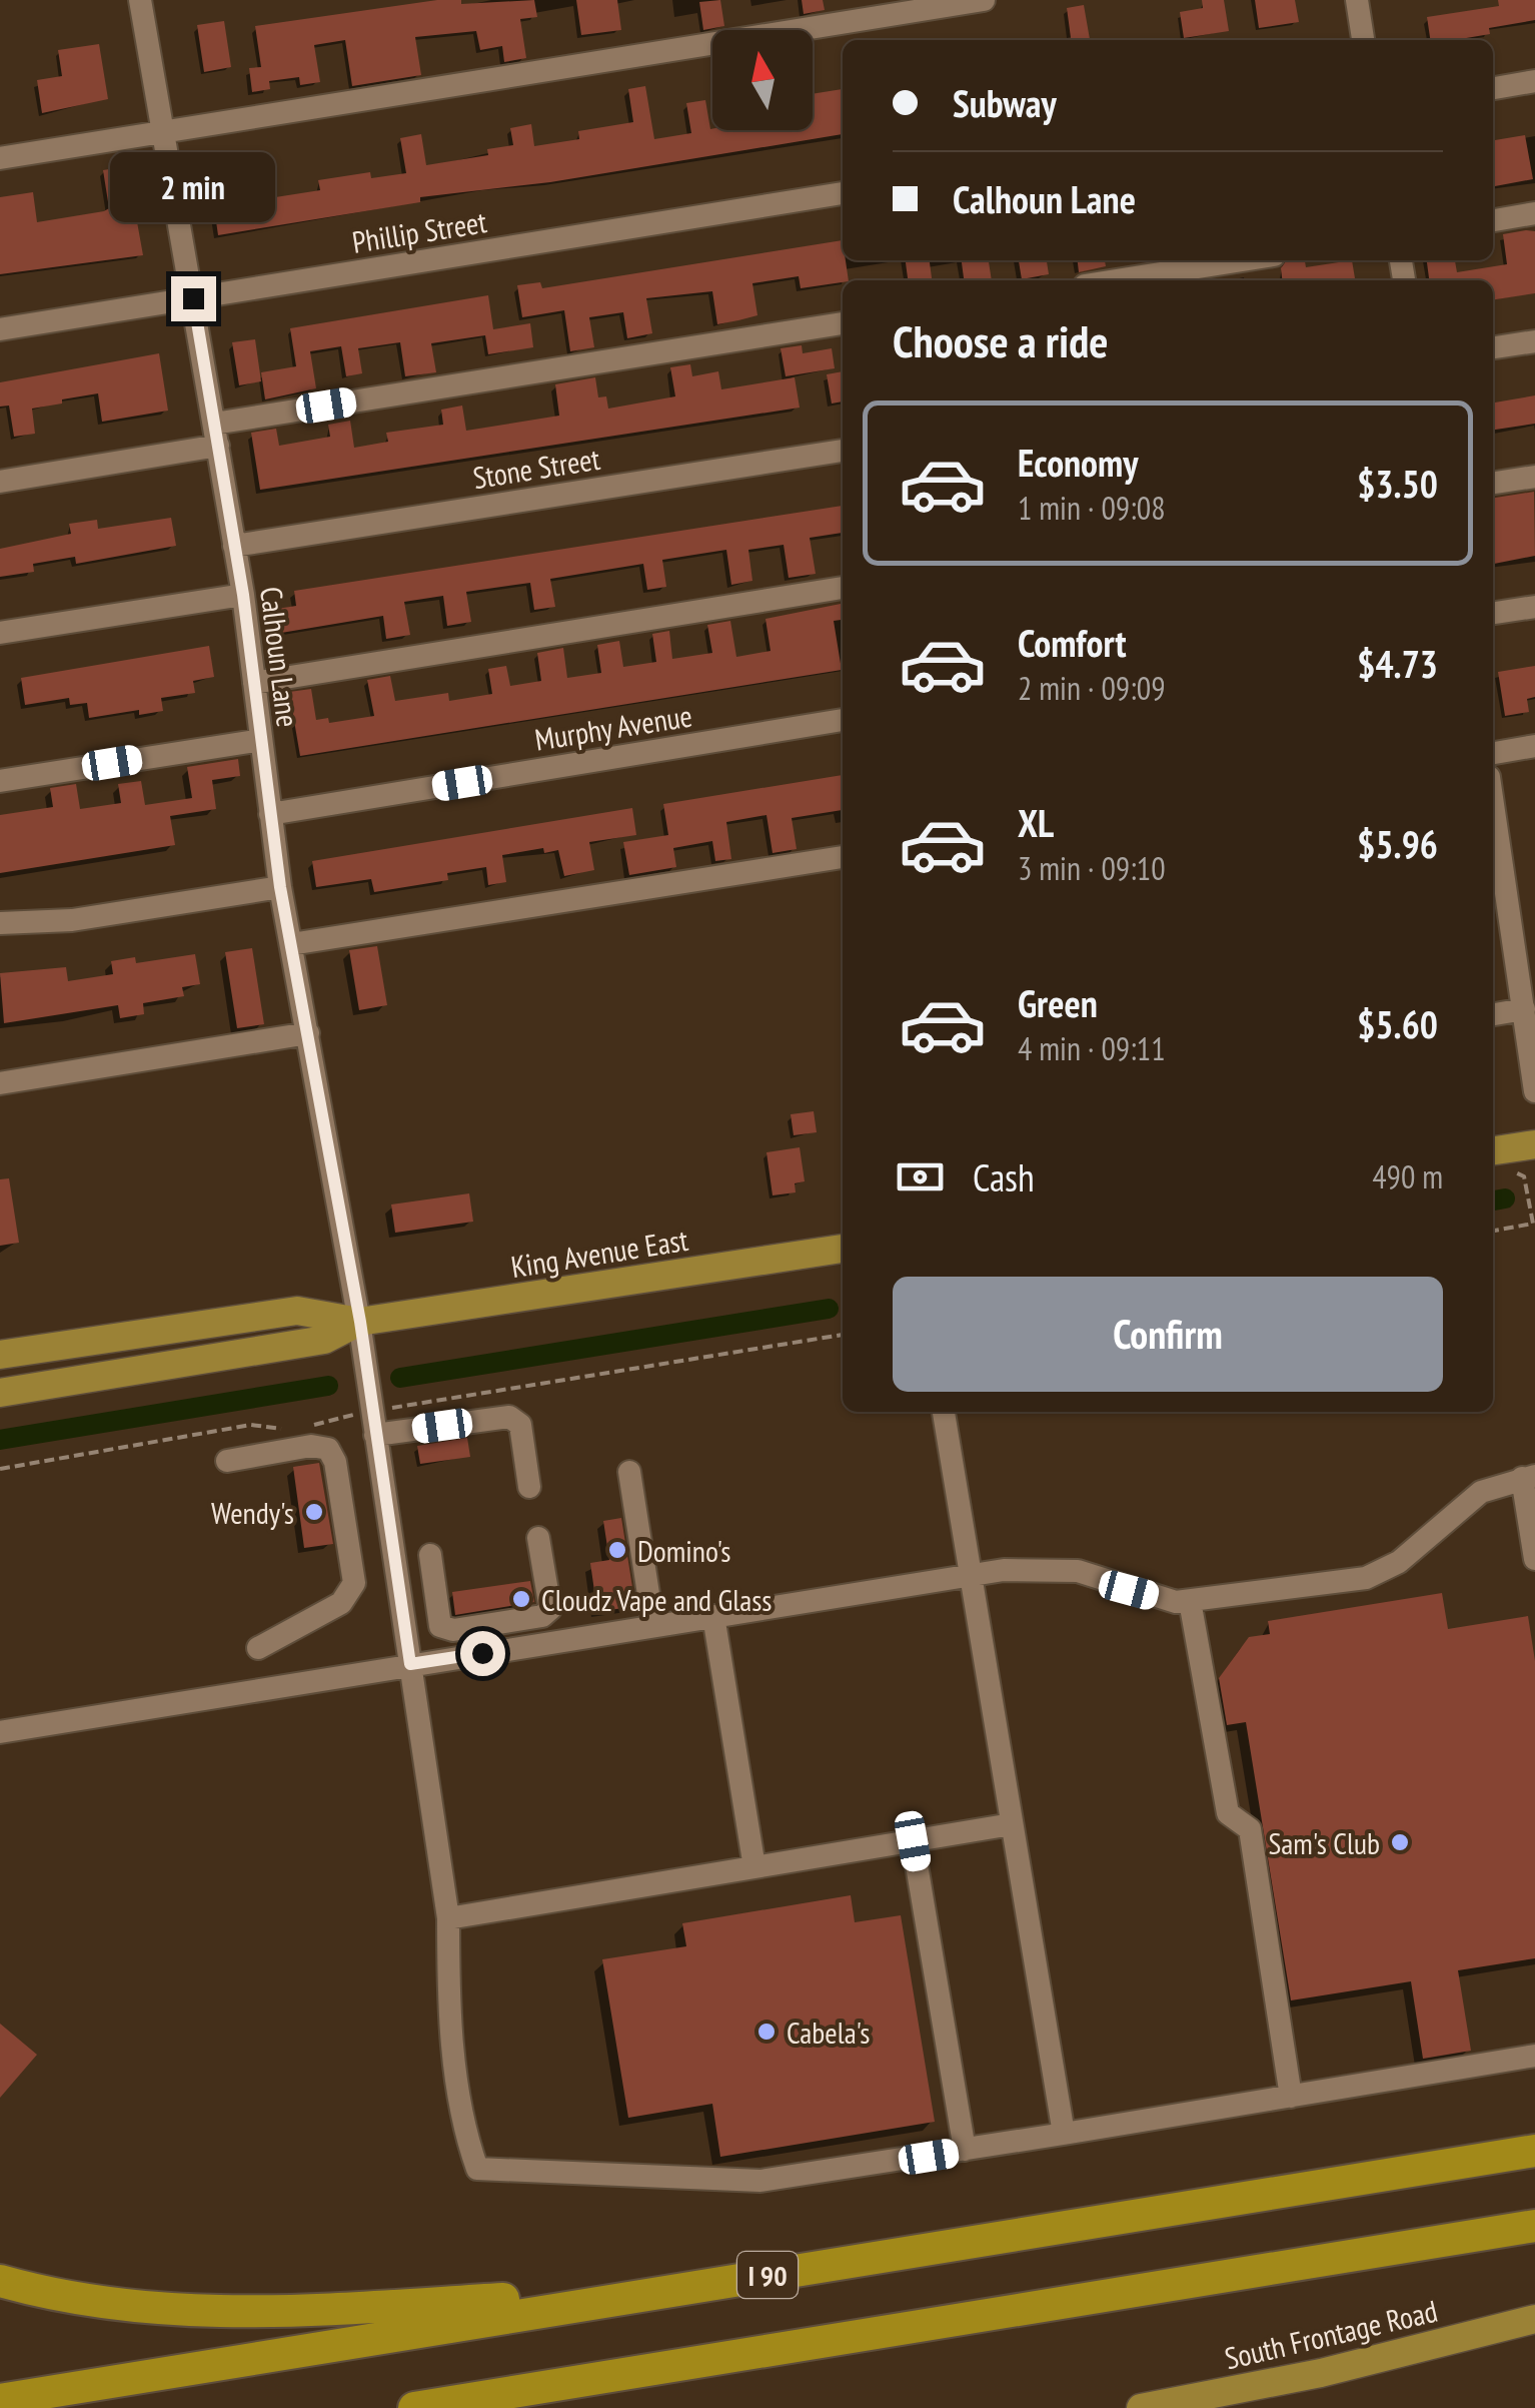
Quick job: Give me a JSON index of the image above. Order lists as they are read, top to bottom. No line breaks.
{"streets":{"highway":["I 90"],"main road":["King Avenue East","South Frontage Road"],"street":["Phillip Street","Stone Street","Calhoun Lane","Murphy Avenue"]},"crossings":[["Phillip Street","Calhoun Lane"],["Stone Street","Calhoun Lane"],["Calhoun Lane","Murphy Avenue"],["Calhoun Lane","King Avenue East"]],"places":["Wendy's","Domino's","Cloudz Vape and Glass","Sam's Club","Cabela's"],"north":"top","page":{"banner":["Subway","Calhoun Lane"],"bubble":"2 min","heading":"Choose a ride","list":[{"name":"Economy","note":"1 min · 09:08","value":"$3.50"},{"name":"Comfort","note":"2 min · 09:09","value":"$4.73"},{"name":"XL","note":"3 min · 09:10","value":"$5.96"},{"name":"Green","note":"4 min · 09:11","value":"$5.60"}],"pay":["Cash","490 m"],"buttons":"Confirm"}}
